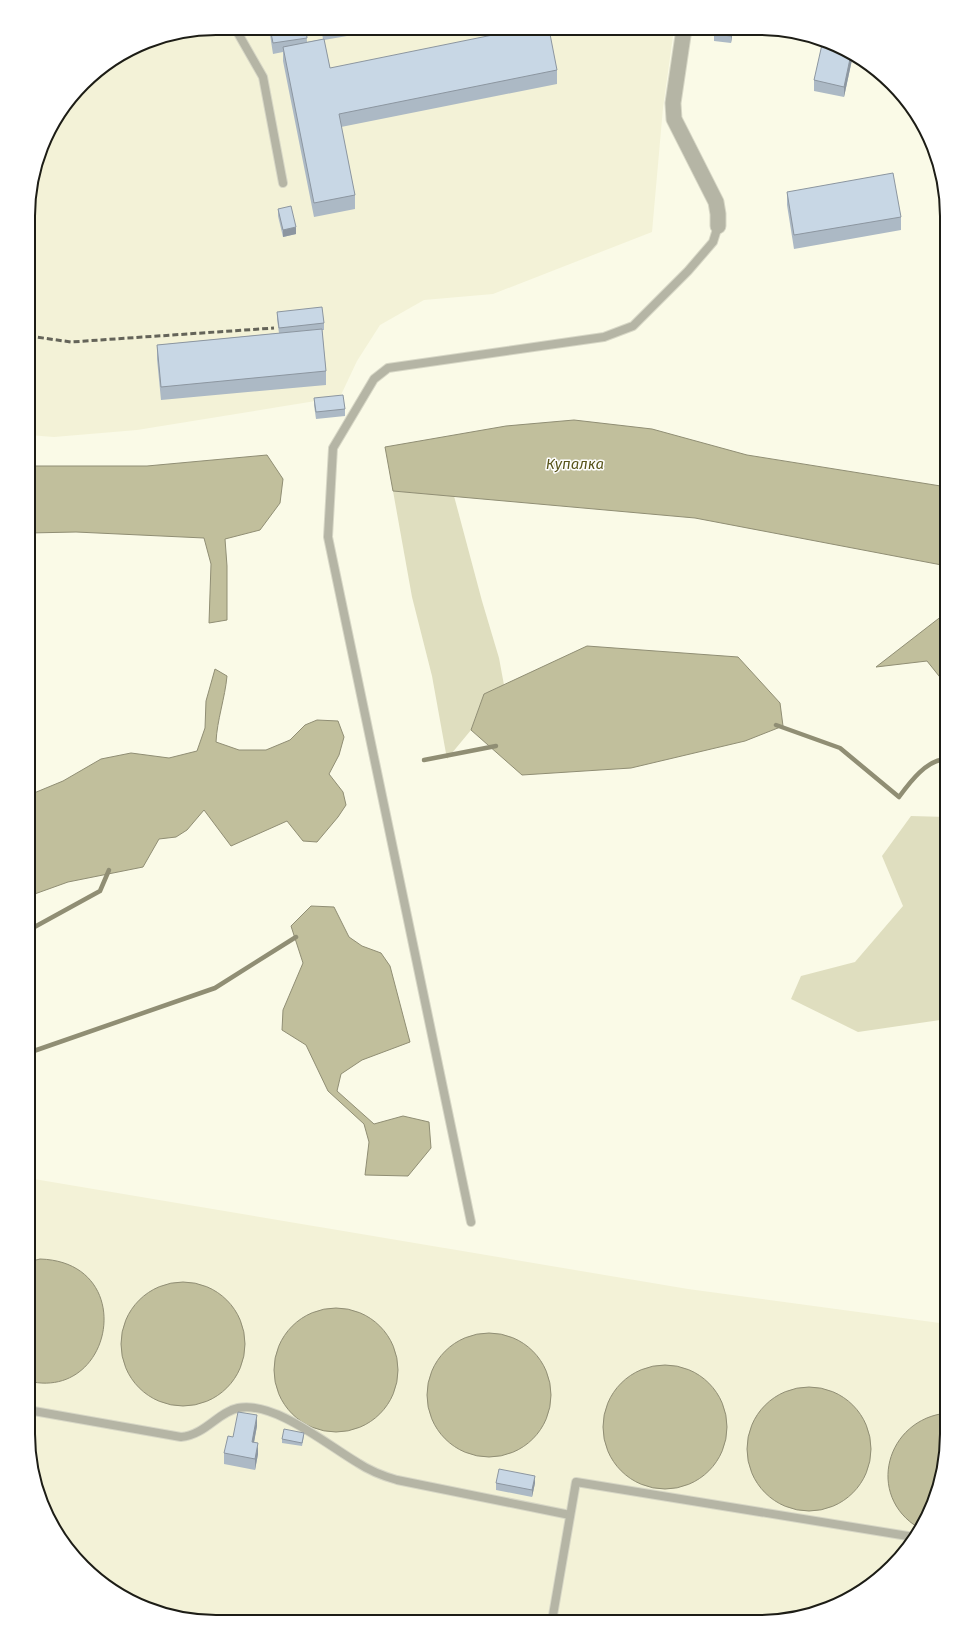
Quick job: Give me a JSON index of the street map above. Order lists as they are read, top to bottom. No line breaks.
{"water":["Купалка"]}
